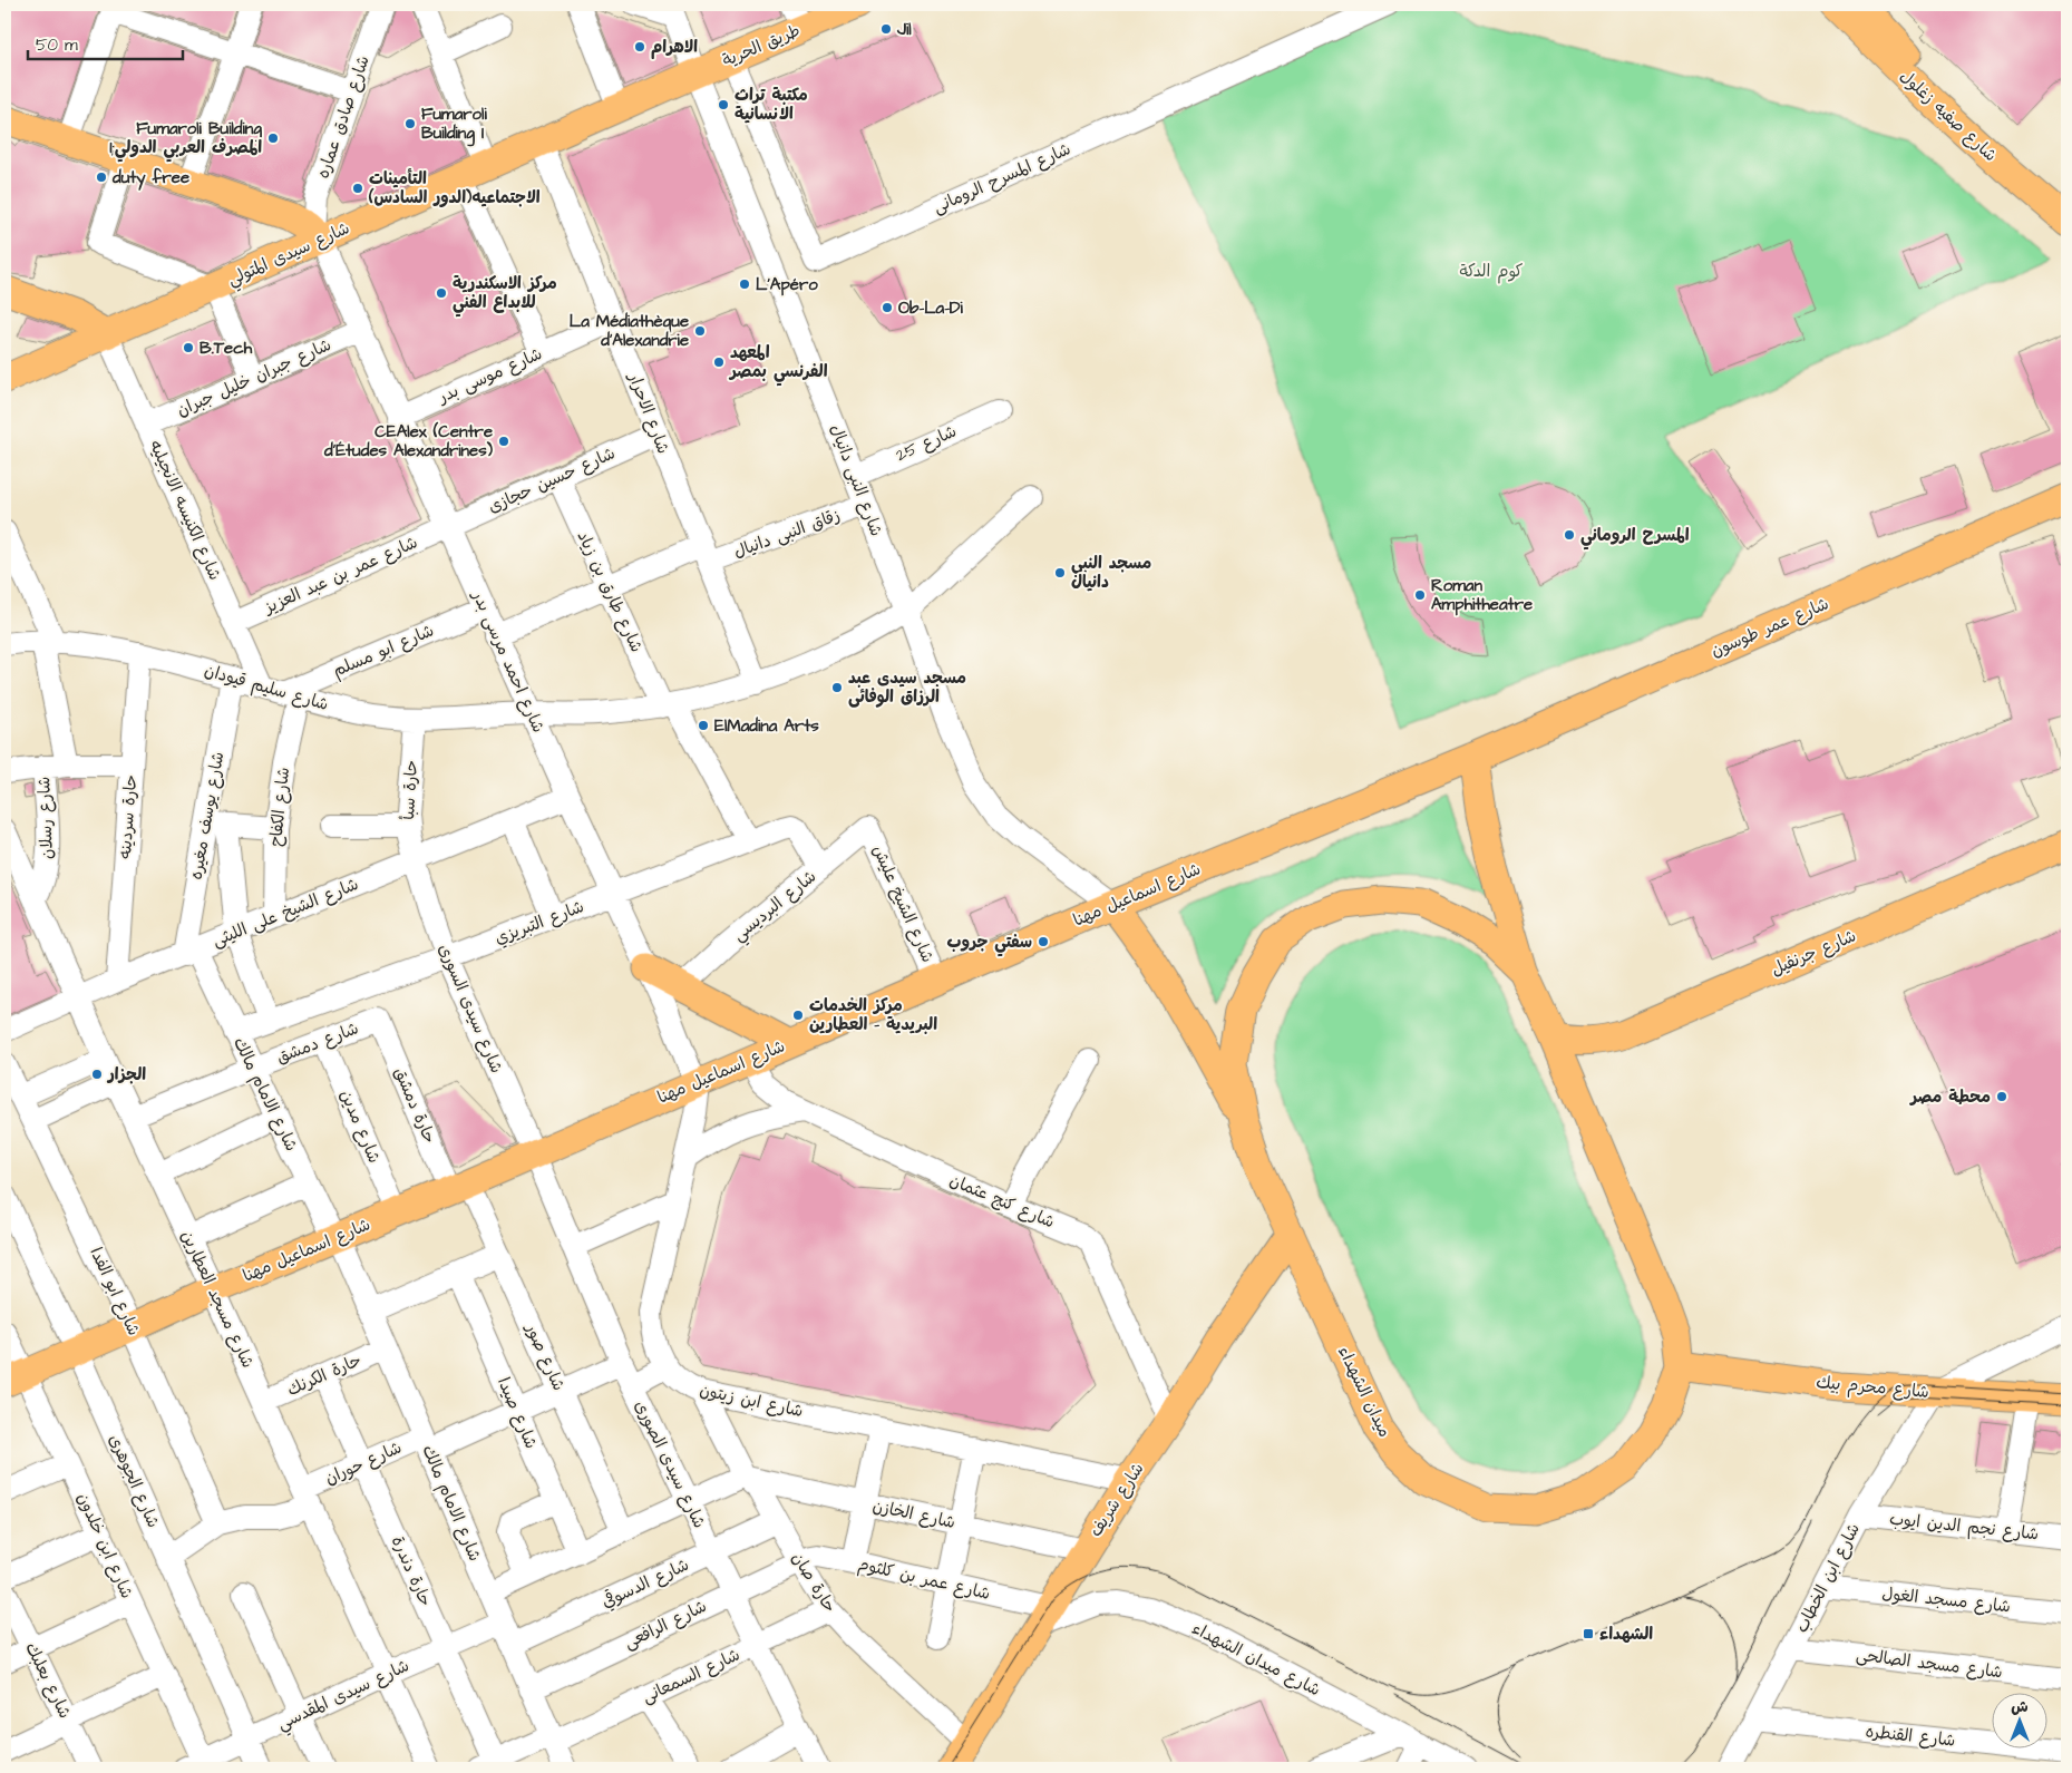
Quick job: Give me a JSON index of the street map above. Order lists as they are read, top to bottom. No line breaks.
{"streets":{"main road":["طريق الحرية","شارع صفيه زغلول","شارع سيدى المتولي","شارع عمر طوسون","شارع اسماعيل مهنا","شارع جرنفيل","شارع محرم بيك","ميدان الشهداء","شارع شريف"],"street":["شارع صادق عماره","شارع المسرح الرومانى","شارع موسى بدر","شارع جبران خليل جبران","شارع الاحرار","شارع 25","شارع حسين حجازى","شارع النبى دانيال","شارع الكنيسه الانجيليه","زقاق النبى دانيال","شارع عمر بن عبد العزيز","شارع طارق بن زياد","شارع ابو مسلم","شارع احمد مرسى بدر","شارع سليم قيودان","حارة سبأ","شارع الكفاح","شارع يوسف مغيره","حارة سردينه","شارع رسلان","شارع الشيخ عليش","شارع البرديسي","شارع الشيخ على الليثى","شارع التبريزي","شارع سيدى السورى","شارع دمشق","شارع الامام مالك","حارة دمشق","شارع مدين","شارع كنج عثمان","شارع ابو الفدا","شارع مسجد العطارين","شارع صور","حارة الكرنك","شارع ابن زيتون","شارع صيدا","شارع حوران","شارع سيدى الصورى","شارع الجوهرى","شارع الخازن","شارع نجم الدين ايوب","شارع ابن خلدون","حارة دندرة","شارع ابن الخطاب","شارع عمر بن كلثوم","حارة صان","شارع الدسوقي","شارع مسجد الغول","شارع الرافعى","شارع ميدان الشهداء","شارع مسجد الصالحى","شارع السمعانى","شارع بعلبك","شارع سيدى المقدسي","شارع القنطره"]},"crossings":[["طريق الحرية","شارع المسرح الرومانى"],["طريق الحرية","شارع سيدى المتولي"],["طريق الحرية","شارع النبى دانيال"],["شارع صادق عماره","شارع سيدى المتولي"],["شارع صادق عماره","شارع احمد مرسى بدر"],["شارع سيدى المتولي","شارع الاحرار"],["شارع سيدى المتولي","شارع النبى دانيال"],["شارع سيدى المتولي","شارع الكنيسه الانجيليه"],["شارع سيدى المتولي","شارع احمد مرسى بدر"],["شارع موسى بدر","شارع الاحرار"],["شارع موسى بدر","شارع احمد مرسى بدر"],["شارع جبران خليل جبران","شارع الكنيسه الانجيليه"],["شارع جبران خليل جبران","شارع احمد مرسى بدر"],["شارع الاحرار","شارع حسين حجازى"],["شارع الاحرار","زقاق النبى دانيال"],["شارع الاحرار","شارع سليم قيودان"],["شارع 25","شارع النبى دانيال"],["شارع حسين حجازى","شارع عمر بن عبد العزيز"],["شارع حسين حجازى","شارع طارق بن زياد"],["شارع حسين حجازى","شارع احمد مرسى بدر"],["شارع النبى دانيال","زقاق النبى دانيال"],["شارع النبى دانيال","شارع سليم قيودان"],["شارع النبى دانيال","شارع اسماعيل مهنا"],["شارع الكنيسه الانجيليه","شارع عمر بن عبد العزيز"],["شارع الكنيسه الانجيليه","شارع سليم قيودان"],["زقاق النبى دانيال","شارع طارق بن زياد"],["زقاق النبى دانيال","شارع احمد مرسى بدر"],["شارع عمر بن عبد العزيز","شارع احمد مرسى بدر"],["شارع طارق بن زياد","شارع سليم قيودان"],["شارع طارق بن زياد","شارع التبريزي"],["شارع عمر طوسون","شارع اسماعيل مهنا"],["شارع ابو مسلم","شارع احمد مرسى بدر"],["شارع ابو مسلم","شارع سليم قيودان"],["شارع ابو مسلم","شارع الكفاح"],["شارع احمد مرسى بدر","شارع سليم قيودان"],["شارع احمد مرسى بدر","شارع اسماعيل مهنا"],["شارع احمد مرسى بدر","شارع الشيخ على الليثى"],["شارع احمد مرسى بدر","شارع التبريزي"],["شارع احمد مرسى بدر","شارع ابن زيتون"],["شارع سليم قيودان","حارة سبأ"],["شارع سليم قيودان","شارع الكفاح"],["شارع سليم قيودان","شارع يوسف مغيره"],["شارع سليم قيودان","حارة سردينه"],["حارة سبأ","شارع الشيخ على الليثى"],["حارة سبأ","شارع سيدى السورى"],["شارع الكفاح","شارع الشيخ على الليثى"],["شارع يوسف مغيره","شارع الشيخ على الليثى"],["شارع يوسف مغيره","شارع الامام مالك"],["حارة سردينه","شارع الشيخ على الليثى"],["شارع رسلان","شارع مسجد العطارين"],["شارع اسماعيل مهنا","شارع الشيخ عليش"],["شارع اسماعيل مهنا","شارع سيدى السورى"],["شارع اسماعيل مهنا","شارع الامام مالك"],["شارع اسماعيل مهنا","حارة دمشق"],["شارع اسماعيل مهنا","شارع مدين"],["شارع اسماعيل مهنا","شارع كنج عثمان"],["شارع اسماعيل مهنا","شارع ابو الفدا"],["شارع اسماعيل مهنا","شارع مسجد العطارين"],["شارع اسماعيل مهنا","شارع صور"],["شارع اسماعيل مهنا","شارع ابن زيتون"],["شارع اسماعيل مهنا","شارع سيدى الصورى"],["شارع اسماعيل مهنا","شارع الجوهرى"],["شارع اسماعيل مهنا","شارع ابن خلدون"],["شارع الشيخ عليش","شارع البرديسي"],["شارع البرديسي","شارع التبريزي"],["شارع الشيخ على الليثى","شارع سيدى السورى"],["شارع الشيخ على الليثى","شارع الامام مالك"],["شارع الشيخ على الليثى","شارع مسجد العطارين"],["شارع التبريزي","شارع سيدى السورى"],["شارع التبريزي","شارع الامام مالك"],["شارع جرنفيل","ميدان الشهداء"],["شارع سيدى السورى","شارع سيدى الصورى"],["شارع دمشق","شارع الامام مالك"],["شارع دمشق","حارة دمشق"],["شارع دمشق","شارع مدين"],["شارع دمشق","شارع مسجد العطارين"],["شارع الامام مالك","حارة الكرنك"],["شارع الامام مالك","شارع حوران"],["شارع الامام مالك","شارع الدسوقي"],["شارع الامام مالك","شارع الرافعى"],["شارع الامام مالك","شارع السمعانى"],["شارع الامام مالك","شارع سيدى المقدسي"],["حارة دمشق","شارع صور"],["شارع كنج عثمان","شارع شريف"],["شارع ابو الفدا","شارع حوران"],["شارع مسجد العطارين","حارة الكرنك"],["شارع مسجد العطارين","شارع حوران"],["شارع مسجد العطارين","شارع سيدى المقدسي"],["شارع صور","شارع حوران"],["حارة الكرنك","حارة دندرة"],["شارع محرم بيك","ميدان الشهداء"],["شارع محرم بيك","شارع ابن الخطاب"],["ميدان الشهداء","شارع شريف"],["شارع ابن زيتون","شارع شريف"],["شارع ابن زيتون","حارة صان"],["شارع صيدا","شارع حوران"],["شارع حوران","شارع سيدى الصورى"],["شارع حوران","حارة دندرة"],["شارع سيدى الصورى","شارع الدسوقي"],["شارع سيدى الصورى","شارع الرافعى"],["شارع سيدى الصورى","شارع السمعانى"],["شارع الجوهرى","شارع سيدى المقدسي"],["شارع شريف","شارع الخازن"],["شارع شريف","شارع عمر بن كلثوم"],["شارع شريف","حارة صان"],["شارع شريف","شارع ميدان الشهداء"],["شارع الخازن","حارة صان"],["شارع نجم الدين ايوب","شارع ابن الخطاب"],["شارع ابن خلدون","شارع سيدى المقدسي"],["حارة دندرة","شارع السمعانى"],["حارة دندرة","شارع سيدى المقدسي"],["شارع ابن الخطاب","شارع مسجد الغول"],["شارع ابن الخطاب","شارع مسجد الصالحى"],["شارع ابن الخطاب","شارع القنطره"],["شارع عمر بن كلثوم","حارة صان"],["شارع عمر بن كلثوم","شارع الرافعى"],["شارع عمر بن كلثوم","شارع ميدان الشهداء"],["حارة صان","شارع الدسوقي"],["حارة صان","شارع الرافعى"],["حارة صان","شارع السمعانى"]],"parks":["كوم الدكة"],"places":{"other":["Jil","الاهرام","مكتبة تراث الانسانية","Fumaroli Building I","Fumaroli Building I;المصرف العربي الدولي","duty free","التأمينات الاجتماعيه(الدور السادس)","L’Apéro","مركز الاسكندرية للابداع الفني","Ob-La-Di","La Médiathèque d’Alexandrie","B.Tech","المعهد الفرنسي بمصر","CEAlex (Centre d'Études Alexandrines)","المسرح الروماني","مسجد النبي دانيال","Roman Amphitheatre","مسجد سيدى عبد الرزاق الوفائى","ElMadina Arts","سفتي جروب","مركز الخدمات البريدية - العطارين","الجزار","محطة مصر"],"transit":["الشهداء"]},"scale_bar":"50 m","north":"top"}
